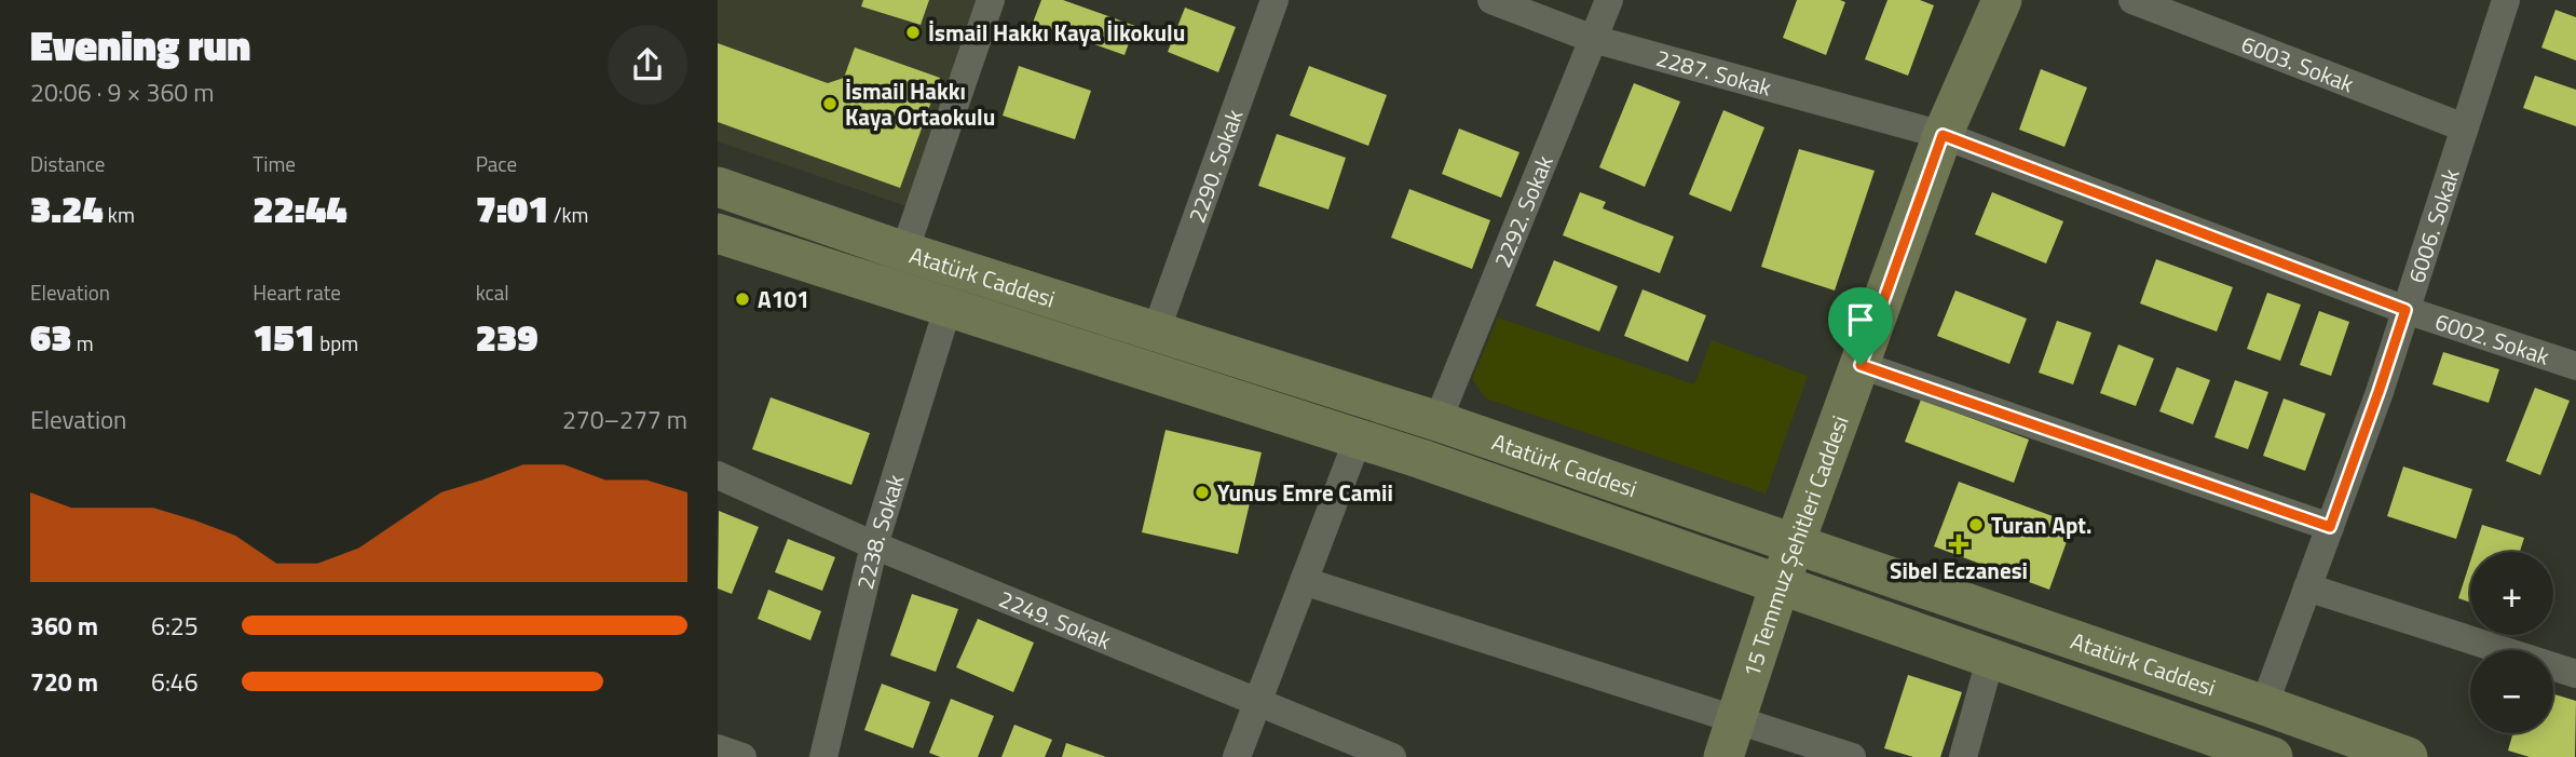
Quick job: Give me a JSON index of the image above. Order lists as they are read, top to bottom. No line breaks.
{"streets":{"main road":["Atatürk Caddesi","15 Temmuz Şehitleri Caddesi"],"street":["6003. Sokak","2287. Sokak","2290. Sokak","2292. Sokak","6006. Sokak","6002. Sokak","2238. Sokak","2249. Sokak"]},"crossings":[["6003. Sokak","6006. Sokak"],["2287. Sokak","2292. Sokak"],["2287. Sokak","6002. Sokak"],["2287. Sokak","15 Temmuz Şehitleri Caddesi"],["2290. Sokak","Atatürk Caddesi"],["2292. Sokak","Atatürk Caddesi"],["6006. Sokak","Atatürk Caddesi"],["6006. Sokak","6002. Sokak"],["Atatürk Caddesi","2238. Sokak"],["Atatürk Caddesi","15 Temmuz Şehitleri Caddesi"],["6002. Sokak","15 Temmuz Şehitleri Caddesi"],["2238. Sokak","2249. Sokak"]],"places":{"other":["İsmail Hakkı Kaya İlkokulu","İsmail Hakkı Kaya Ortaokulu","A101","Yunus Emre Camii","Turan Apt."],"health":["Sibel Eczanesi"]},"page":{"heading":["Evening run","20:06 · 9 × 360 m"],"stats":[["Distance","3.24 km"],["Time","22:44"],["Pace","7:01 /km"],["Elevation","63 m"],["Heart rate","151 bpm"],["kcal","239"]],"chart":["Elevation","270–277 m"],"map_buttons":["+","−"],"list":[{"name":"360 m","note":"6:25"},{"name":"720 m","note":"6:46"}]}}
